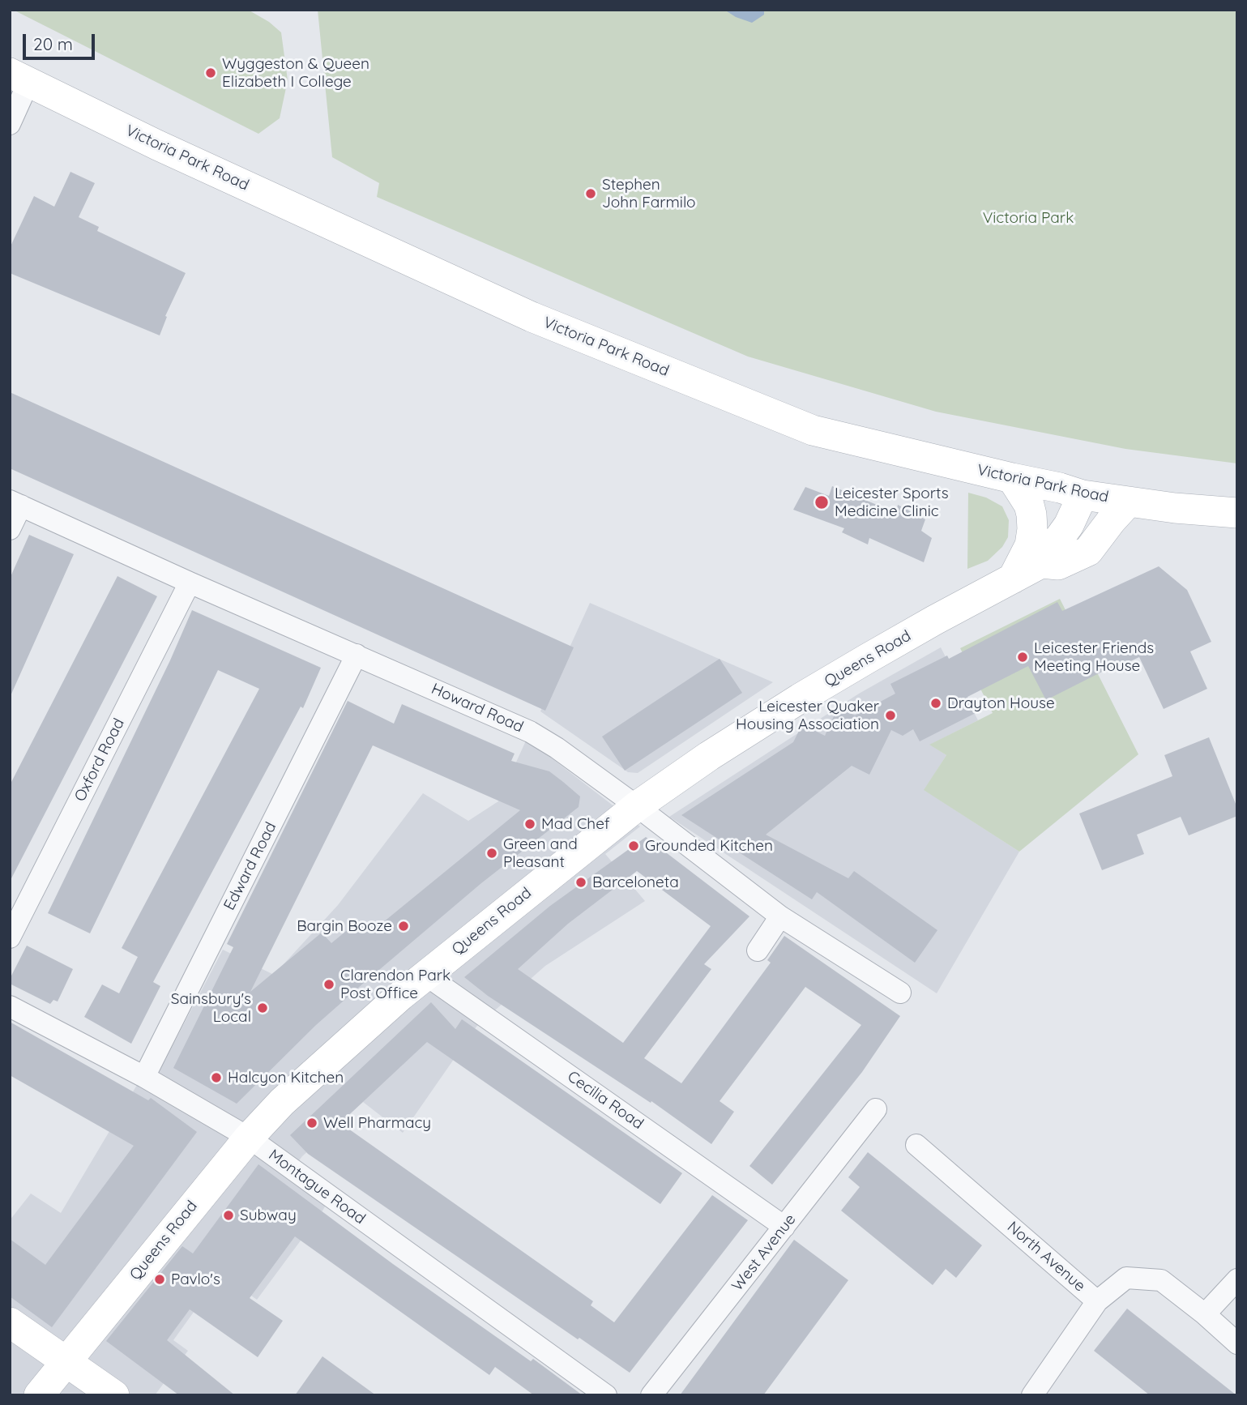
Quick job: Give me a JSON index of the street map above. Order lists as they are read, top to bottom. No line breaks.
{"streets":{"street":["Victoria Park Road","Queens Road","Howard Road","Oxford Road","Edward Road","Cecilia Road","Montague Road","West Avenue","North Avenue"]},"crossings":[["Victoria Park Road","Queens Road"],["Queens Road","Howard Road"],["Queens Road","Cecilia Road"],["Queens Road","Montague Road"],["Howard Road","Oxford Road"],["Howard Road","Edward Road"],["Edward Road","Montague Road"],["Cecilia Road","West Avenue"]],"parks":["Victoria Park"],"places":["Wyggeston & Queen Elizabeth I College","Stephen John Farmilo","Leicester Sports Medicine Clinic","Leicester Friends Meeting House","Drayton House","Leicester Quaker Housing Association","Mad Chef","Grounded Kitchen","Green and Pleasant","Barceloneta","Bargin Booze","Clarendon Park Post Office","Sainsbury's Local","Halcyon Kitchen","Well Pharmacy","Subway","Pavlo's"],"scale_bar":"20 m"}
